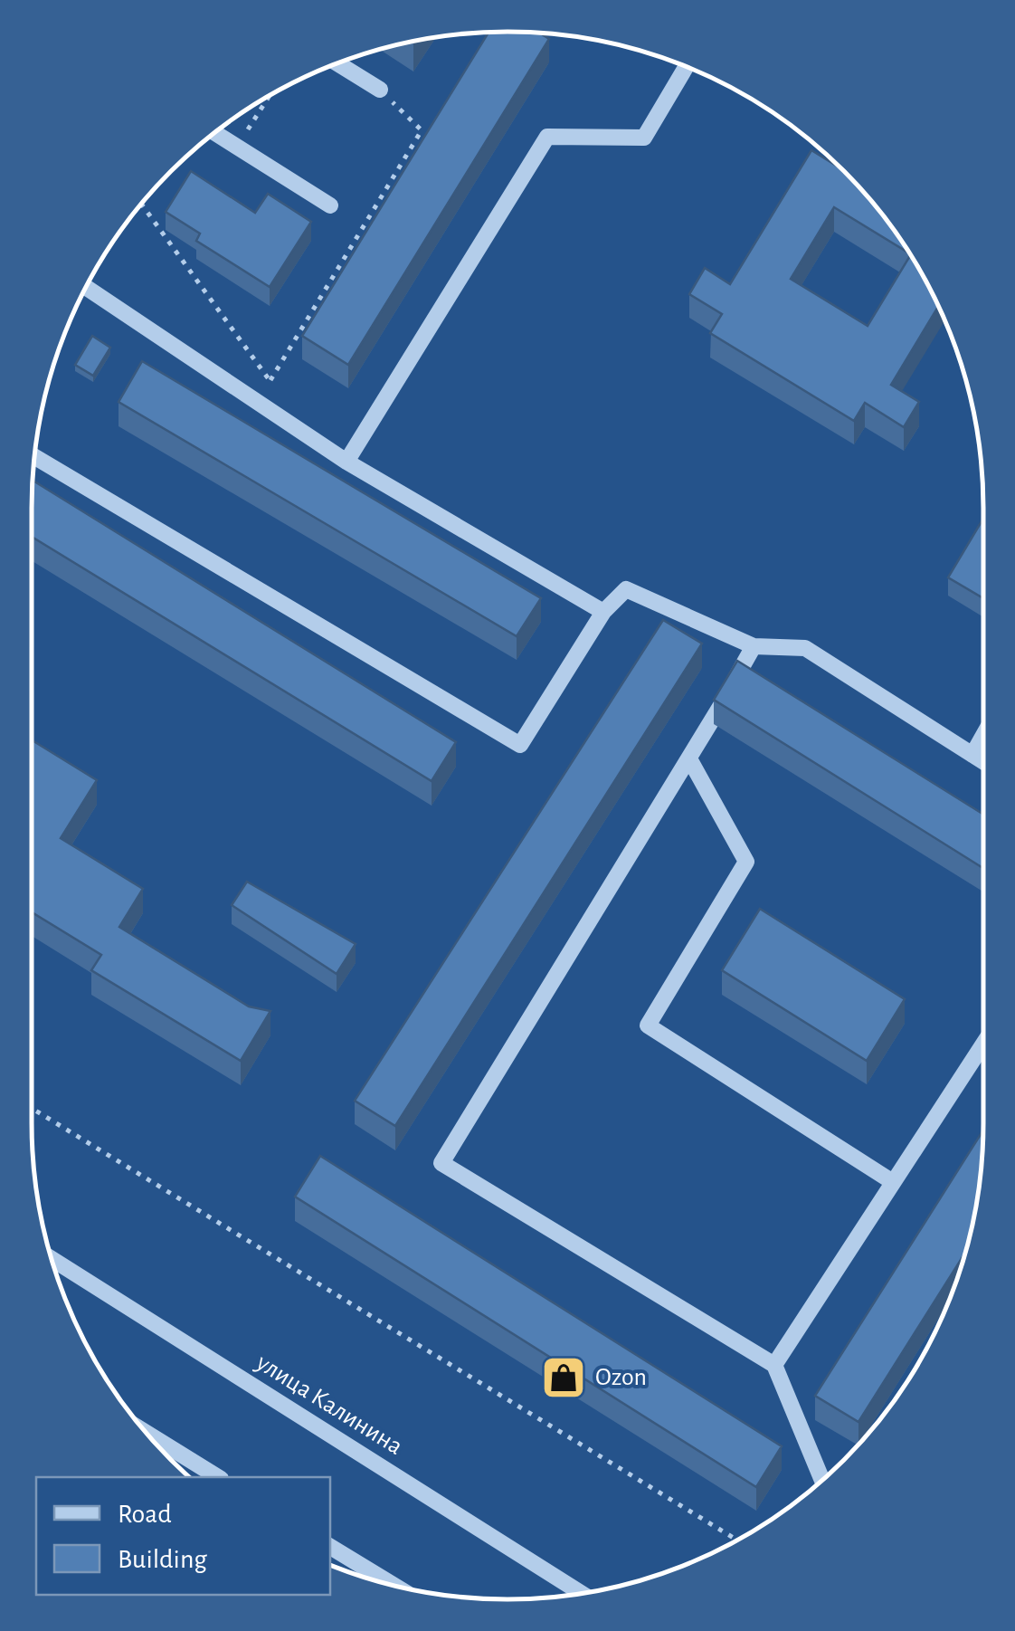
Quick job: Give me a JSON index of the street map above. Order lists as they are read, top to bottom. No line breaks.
{"streets":{"street":["улица Калинина"]},"places":{"shop":["Ozon"]},"legend":["Road","Building"]}
